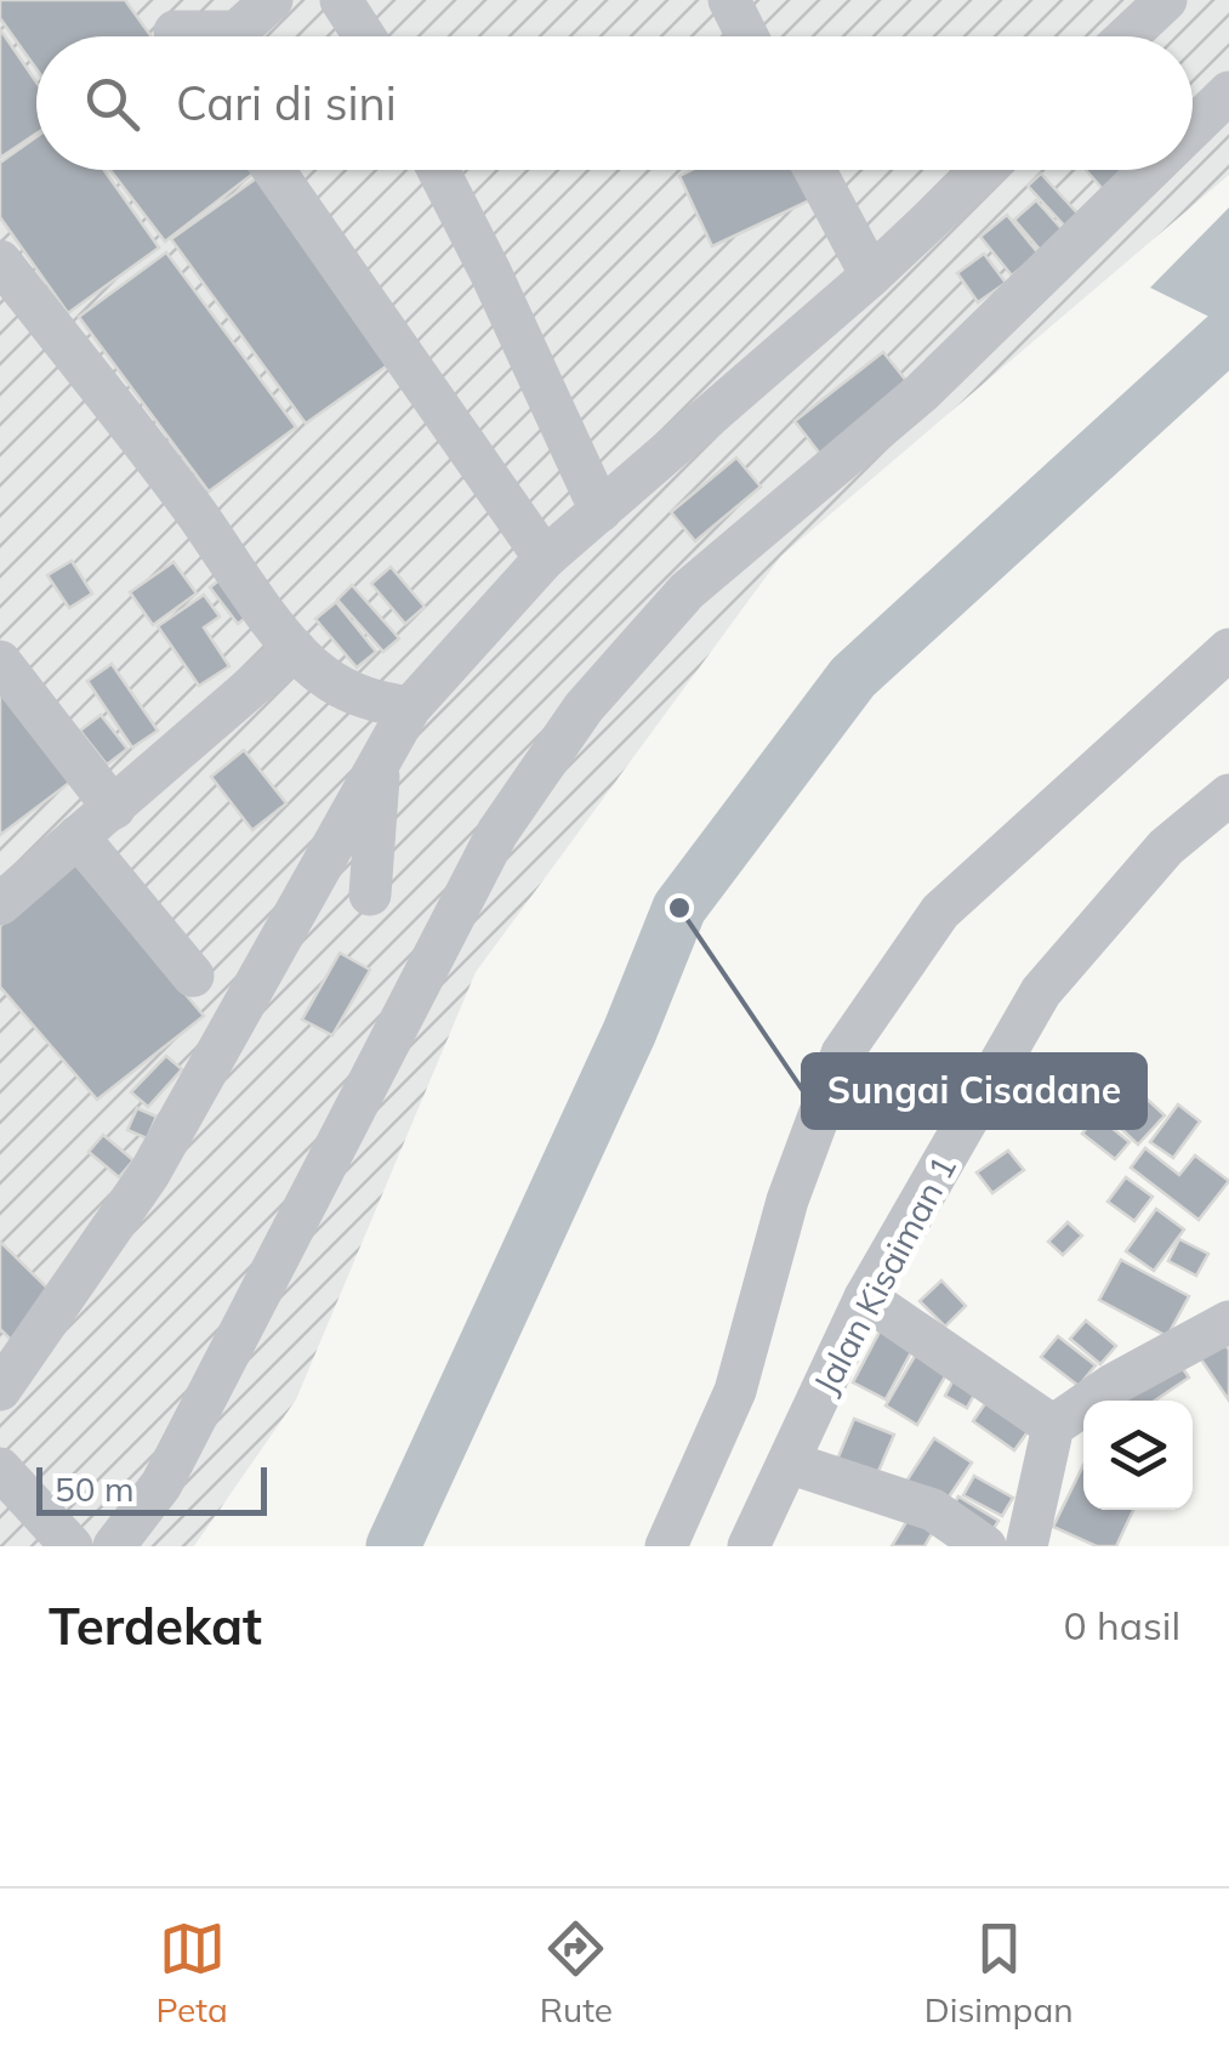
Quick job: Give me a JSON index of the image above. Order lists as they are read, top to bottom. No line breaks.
{"streets":{"street":["Jalan Kisaiman 1"]},"places":["Sungai Cisadane"],"scale_bar":"50 m","page":{"search":"Cari di sini","scale":"50 m","heading":["Terdekat","0 hasil"],"nav":["Peta","Rute","Disimpan"]}}
